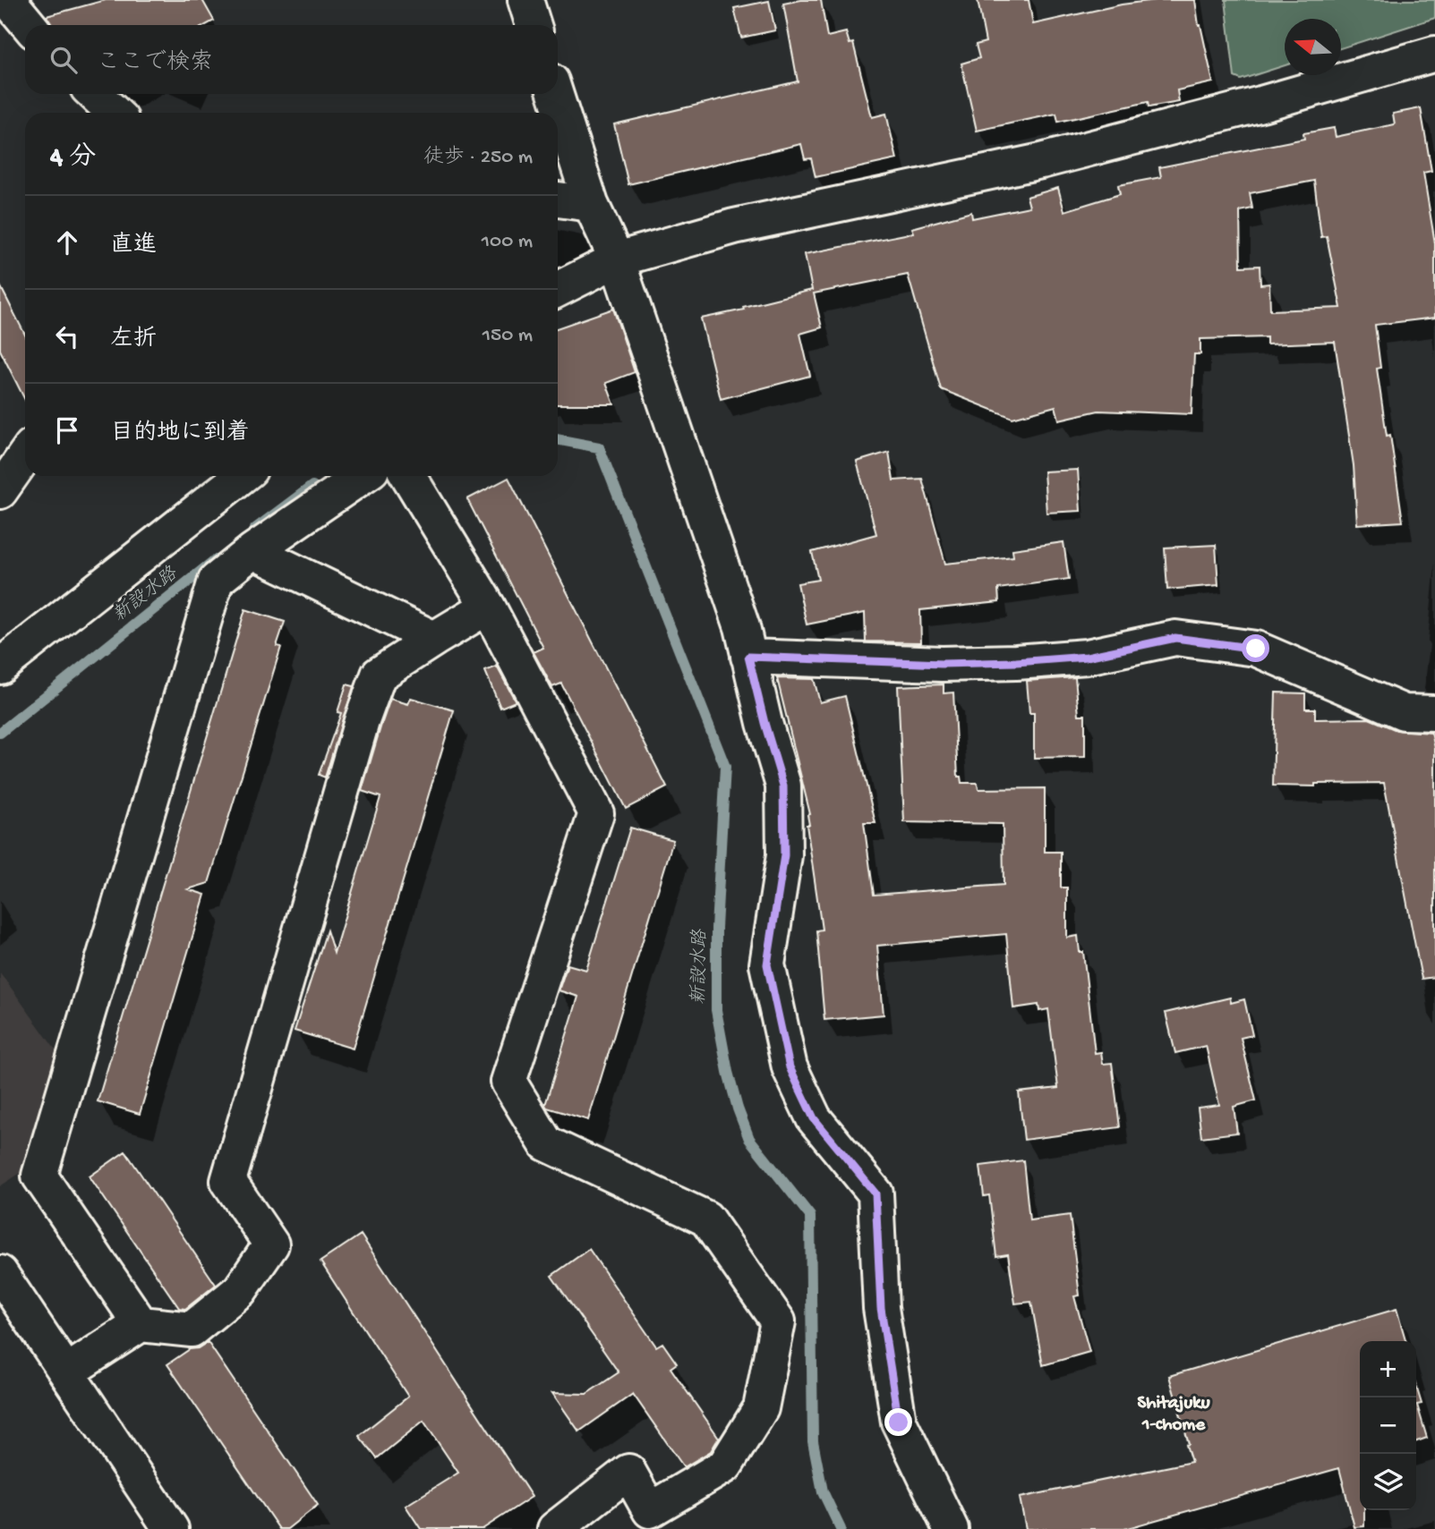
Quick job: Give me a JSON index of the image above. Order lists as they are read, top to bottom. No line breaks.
{"districts":["Shitajuku 1-chome"],"water":["新設水路"],"north":"left","page":{"search":"ここで検索","heading":["4 分","徒歩 · 250 m"],"list":[["直進","100 m"],["左折","150 m"],"目的地に到着"],"map_buttons":["+","−"]}}
